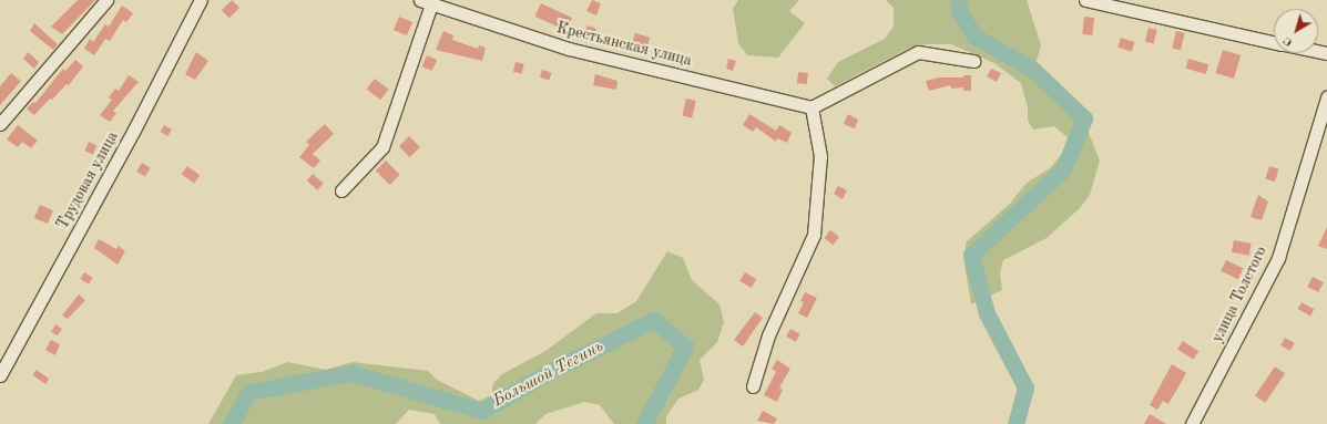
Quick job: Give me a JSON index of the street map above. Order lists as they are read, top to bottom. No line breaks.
{"streets":{"street":["Крестьянская улица","Трудовая улица","улица Толстого"]},"water":["Большой Тегинь"],"north":"bottom left"}
